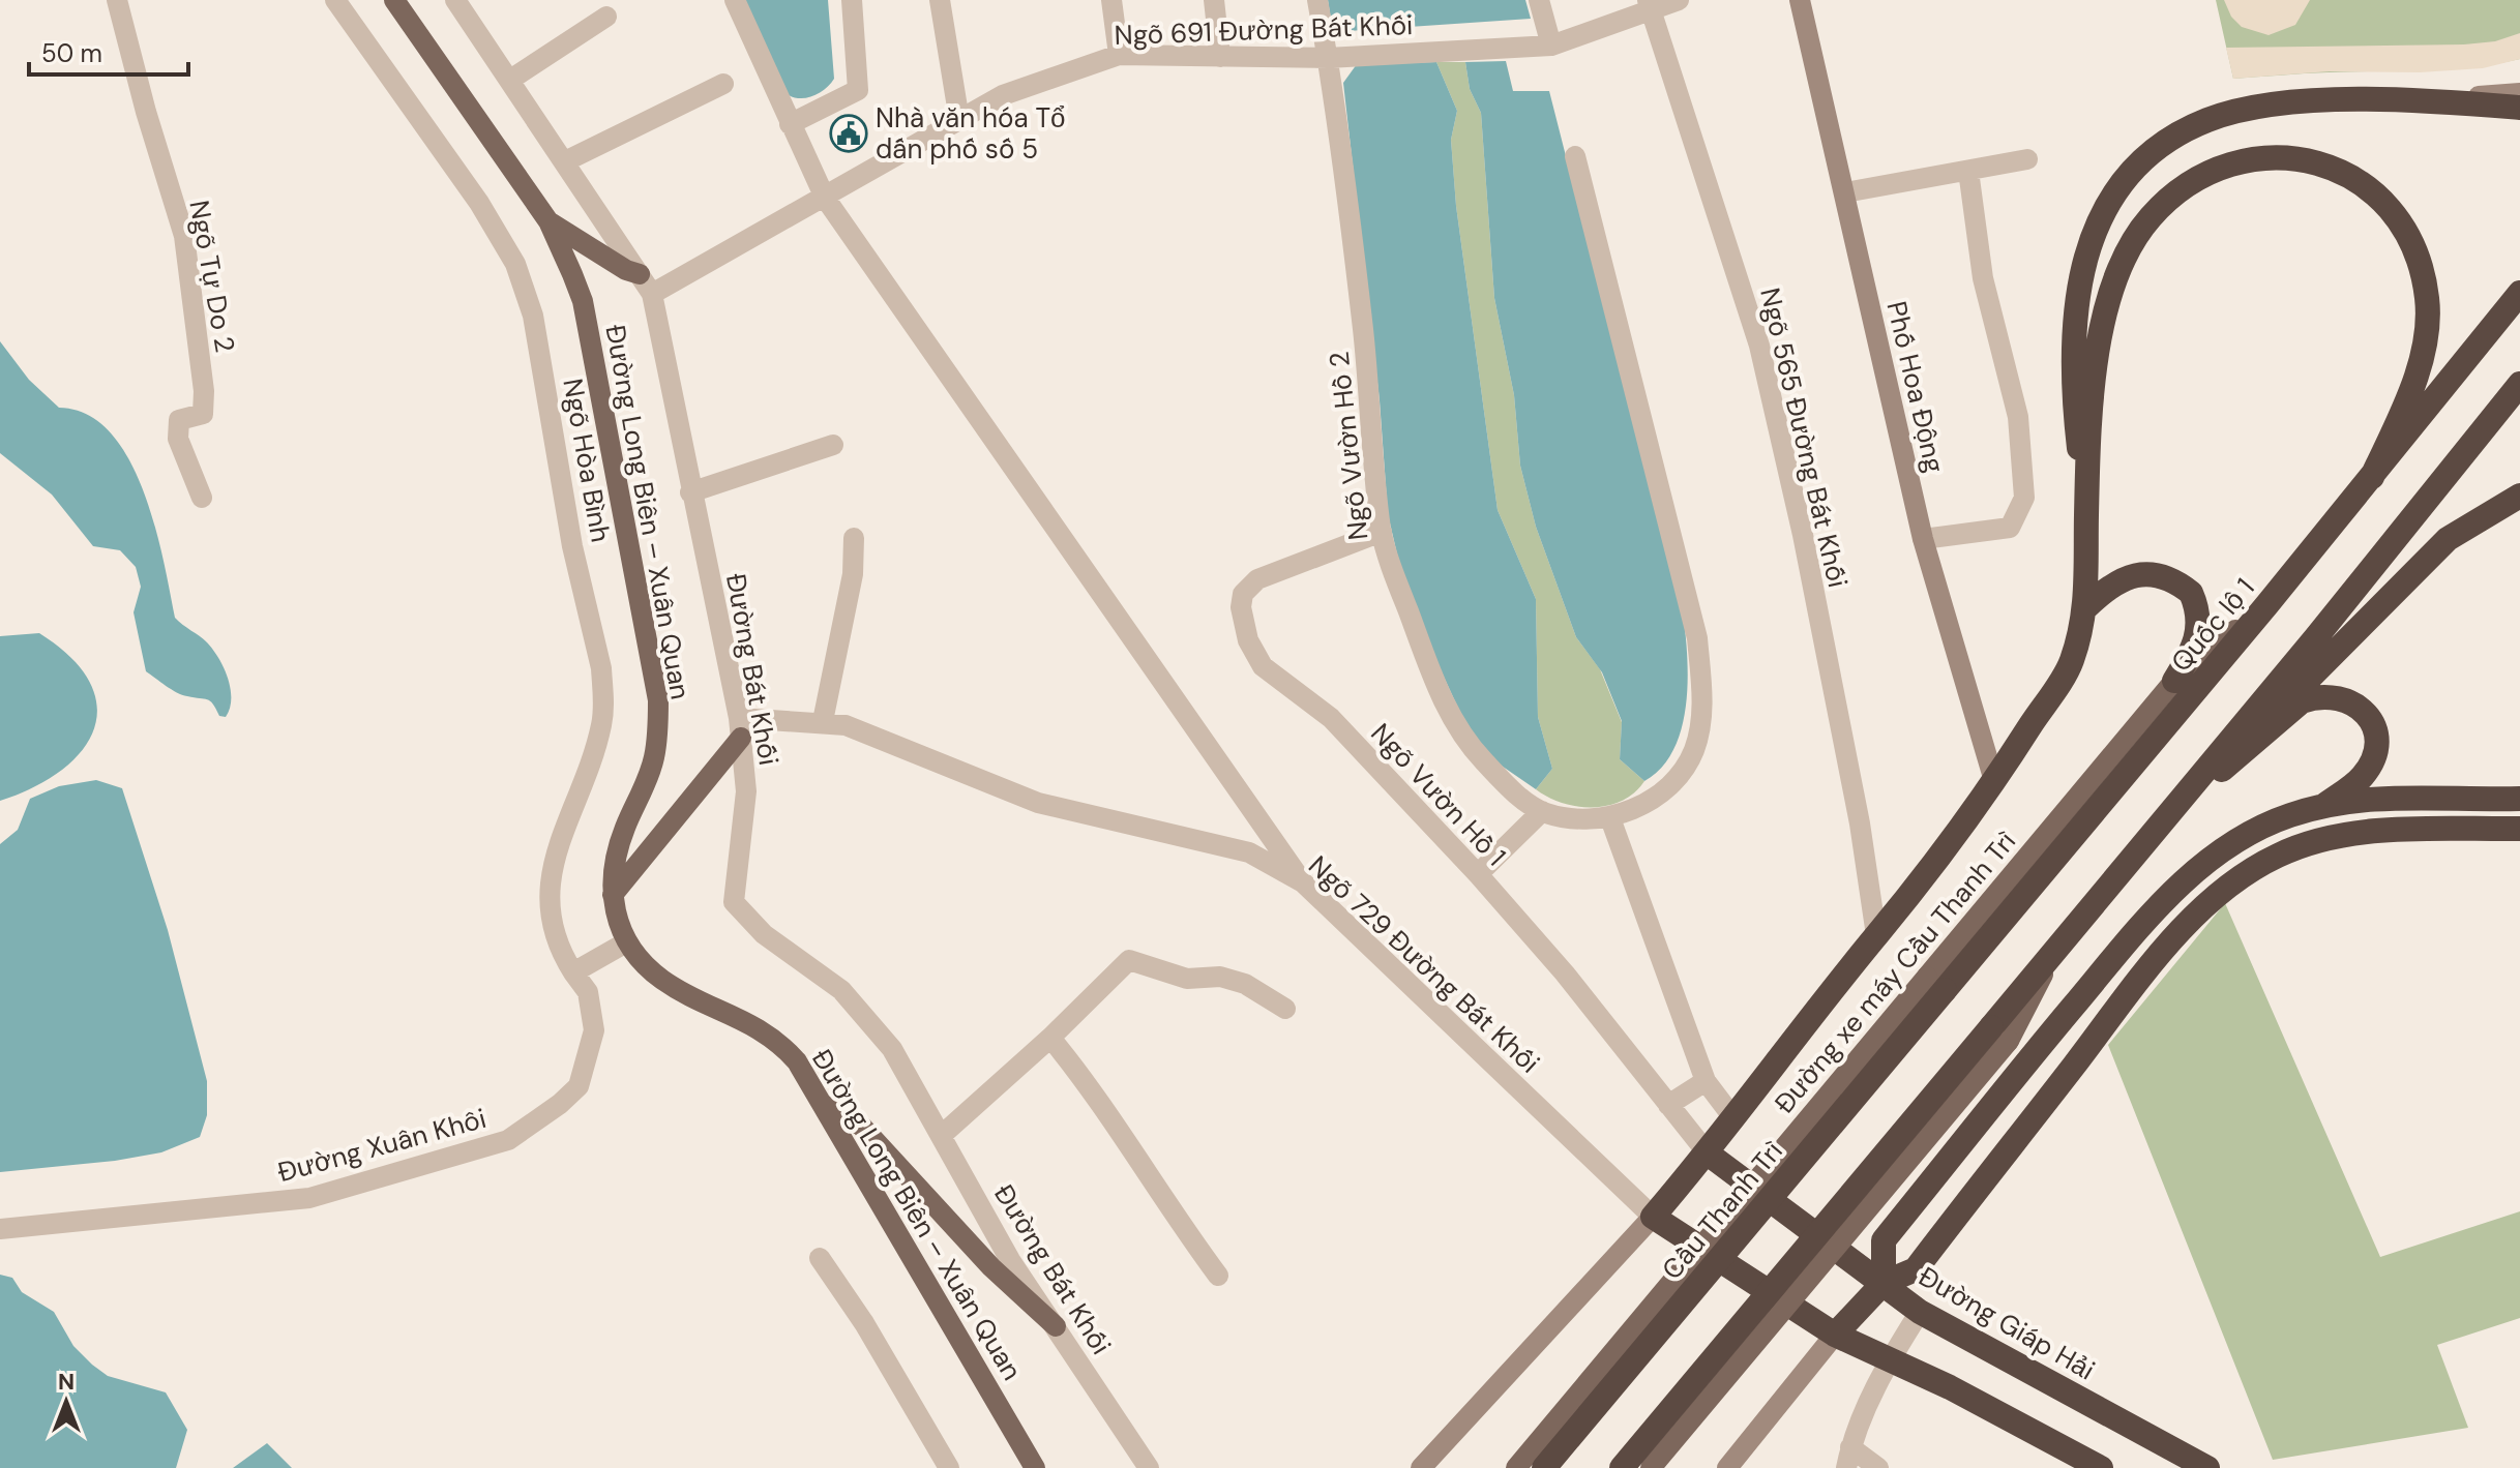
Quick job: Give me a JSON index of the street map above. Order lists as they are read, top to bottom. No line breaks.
{"streets":{"highway":["Quốc lộ 1","Cầu Thanh Trì","Đường Giáp Hải"],"main road":["Đường Long Biên – Xuân Quan","Đường xe máy Cầu Thanh Trì"],"street":["Ngõ 691 Đường Bát Khối","Ngõ Tự Do 2","Phố Hoa Động","Ngõ 565 Đường Bát Khối","Ngõ Vườn Hồ 2","Ngõ Hòa Bình","Đường Bát Khối","Ngõ Vườn Hồ 1","Ngõ 729 Đường Bát Khối","Đường Xuân Khôi"]},"crossings":[["Ngõ 691 Đường Bát Khối","Ngõ 565 Đường Bát Khối"],["Ngõ 691 Đường Bát Khối","Ngõ Vườn Hồ 2"],["Ngõ 691 Đường Bát Khối","Đường Bát Khối"],["Ngõ Vườn Hồ 2","Ngõ Vườn Hồ 1"],["Ngõ Hòa Bình","Đường Xuân Khôi"],["Quốc lộ 1","Đường xe máy Cầu Thanh Trì"],["Quốc lộ 1","Cầu Thanh Trì"],["Đường Bát Khối","Ngõ 729 Đường Bát Khối"],["Ngõ Vườn Hồ 1","Đường Giáp Hải"],["Đường xe máy Cầu Thanh Trì","Cầu Thanh Trì"]],"places":{"public building":["Nhà văn hóa Tổ dấn phố số 5"]},"scale_bar":"50 m","north":"top"}
